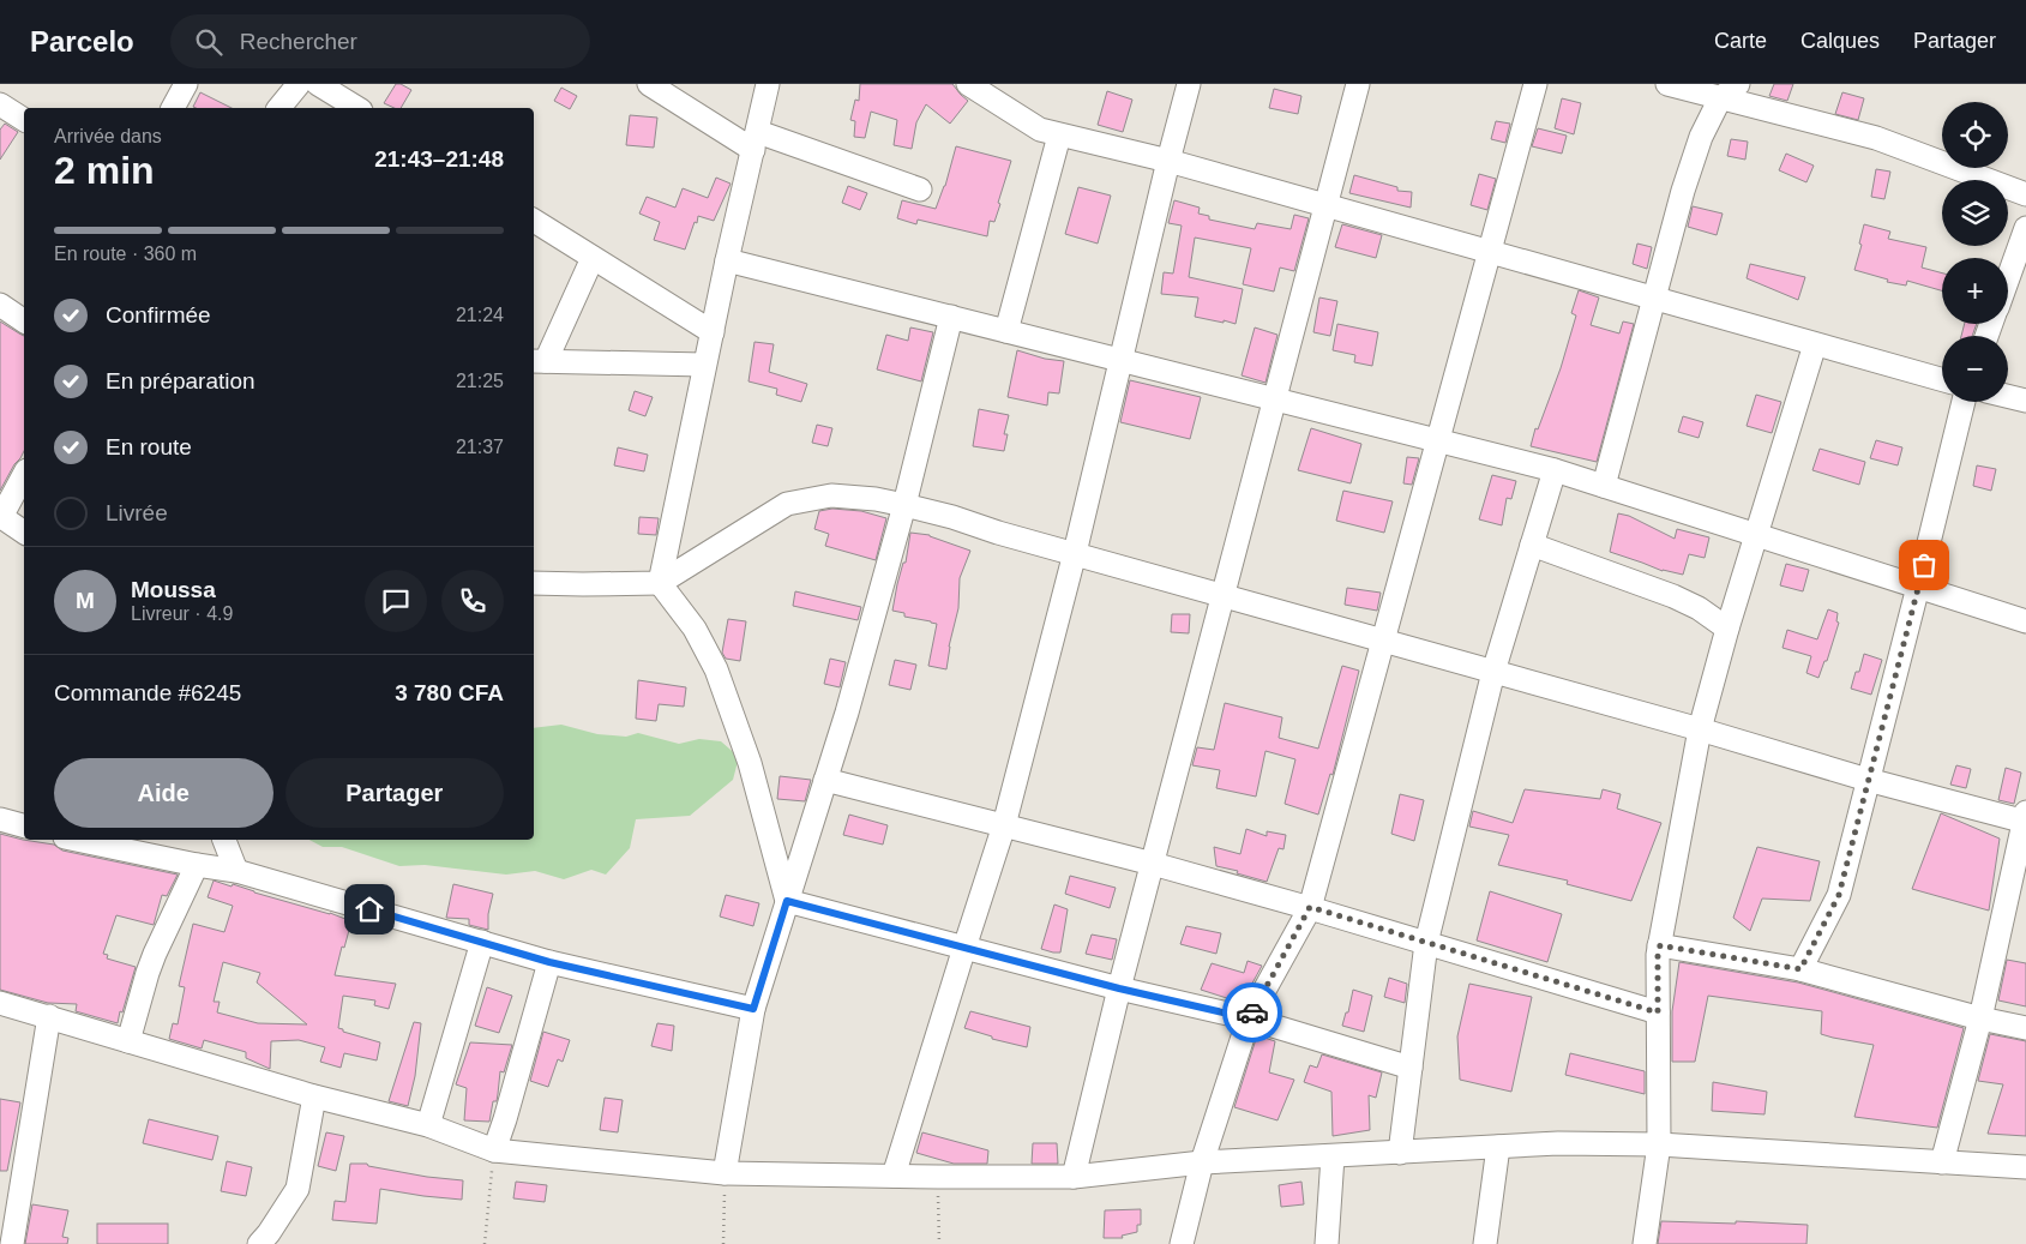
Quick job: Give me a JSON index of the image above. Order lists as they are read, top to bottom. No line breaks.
{"page":{"header":"Parcelo","search":"Rechercher","nav":["Carte","Calques","Partager"],"map_buttons":["+","−"],"heading":["2 min","Arrivée dans","21:43–21:48"],"panel":["Moussa","Livreur · 4.9","Commande #6245","3 780 CFA"],"bar":"En route · 360 m","list":[["Confirmée","21:24"],["En préparation","21:25"],["En route","21:37"],"Livrée"],"round":"M","buttons":["Aide","Partager"]}}
